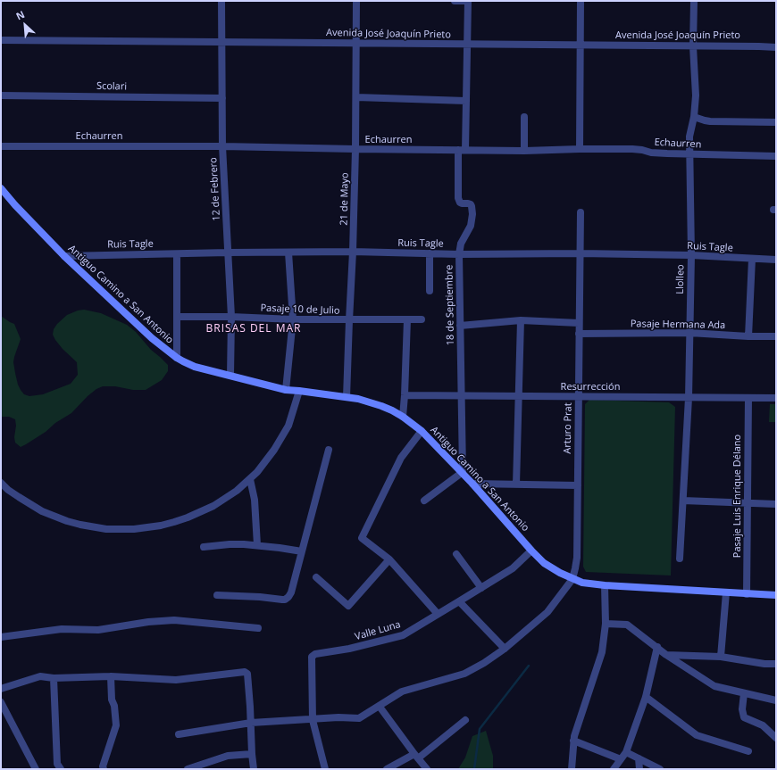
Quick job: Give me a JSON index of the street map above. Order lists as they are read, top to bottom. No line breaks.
{"streets":{"street":["Avenida José Joaquín Prieto","Scolari","Echaurren","12 de Febrero","21 de Mayo","Ruis Tagle","Llolleo","Antiguo Camino a San Antonio","18 de Septiembre","Pasaje 10 de Julio","Pasaje Hermana Ada","Resurrección","Arturo Prat","Pasaje Luis Enrique Délano","Valle Luna"]},"crossings":[["Avenida José Joaquín Prieto","12 de Febrero"],["Avenida José Joaquín Prieto","21 de Mayo"],["Avenida José Joaquín Prieto","Llolleo"],["Avenida José Joaquín Prieto","18 de Septiembre"],["Scolari","12 de Febrero"],["Echaurren","12 de Febrero"],["Echaurren","21 de Mayo"],["Echaurren","Llolleo"],["Echaurren","18 de Septiembre"],["12 de Febrero","Ruis Tagle"],["12 de Febrero","Antiguo Camino a San Antonio"],["12 de Febrero","Pasaje 10 de Julio"],["21 de Mayo","Ruis Tagle"],["21 de Mayo","Antiguo Camino a San Antonio"],["21 de Mayo","Pasaje 10 de Julio"],["Ruis Tagle","Llolleo"],["Ruis Tagle","Antiguo Camino a San Antonio"],["Ruis Tagle","18 de Septiembre"],["Ruis Tagle","Arturo Prat"],["Llolleo","Pasaje Hermana Ada"],["Llolleo","Resurrección"],["Antiguo Camino a San Antonio","18 de Septiembre"],["Antiguo Camino a San Antonio","Arturo Prat"],["Antiguo Camino a San Antonio","Pasaje Luis Enrique Délano"],["Antiguo Camino a San Antonio","Valle Luna"],["18 de Septiembre","Resurrección"],["Pasaje Hermana Ada","Arturo Prat"],["Resurrección","Arturo Prat"],["Resurrección","Pasaje Luis Enrique Délano"]],"districts":["BRISAS DEL MAR"],"north":"top left"}
